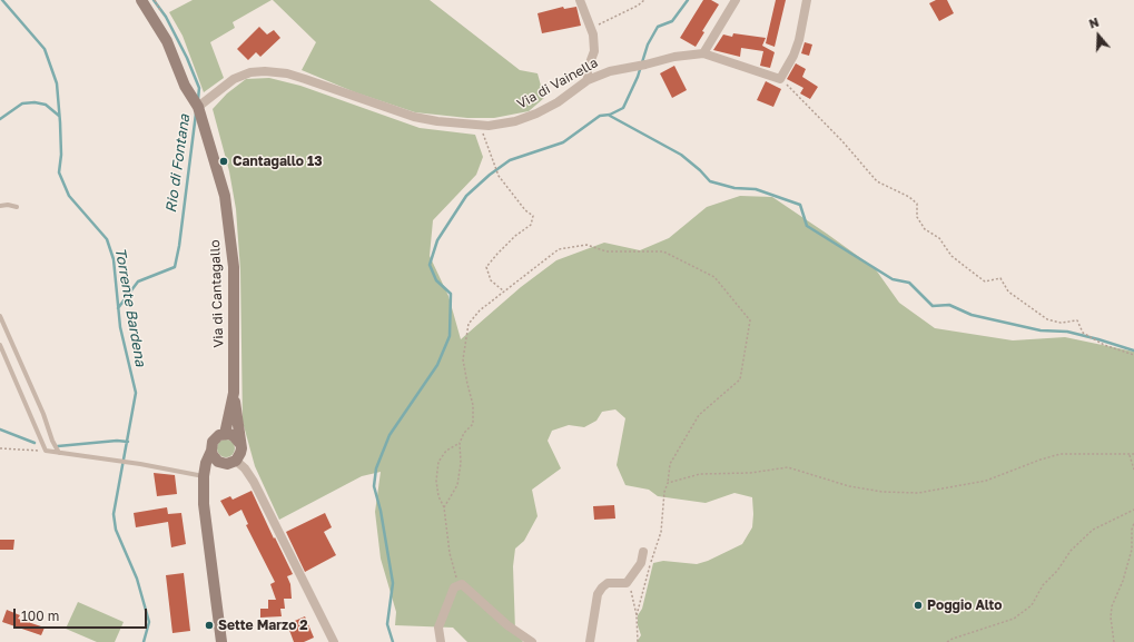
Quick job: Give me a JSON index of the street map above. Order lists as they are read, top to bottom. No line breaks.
{"streets":{"street":["Via di Vainella","Via di Cantagallo"]},"crossings":[["Via di Vainella","Via di Cantagallo"]],"water":["Rio di Fontana","Torrente Bardena"],"places":["Cantagallo 13","Poggio Alto","Sette Marzo 2"],"scale_bar":"100 m","north":"top"}
